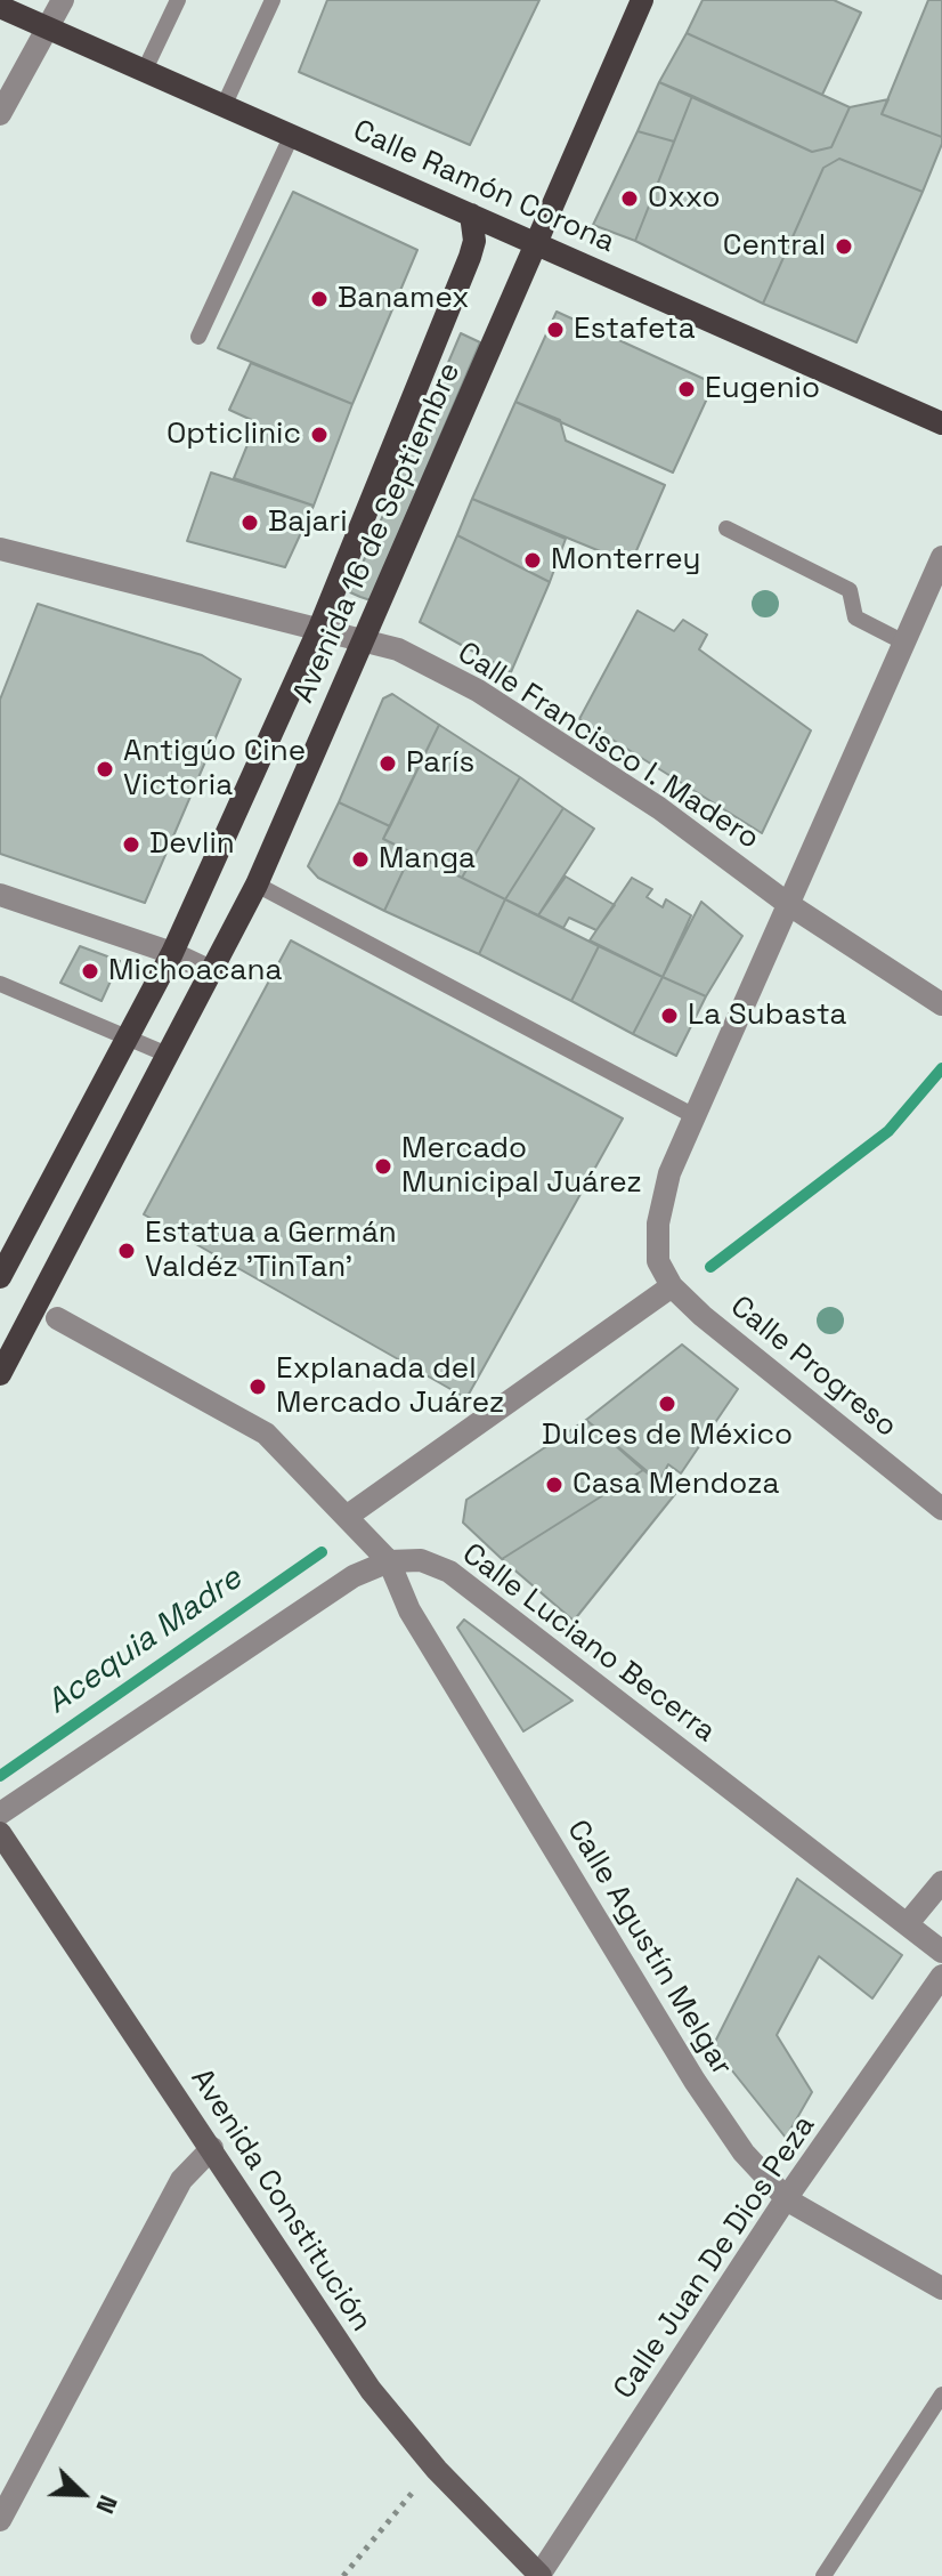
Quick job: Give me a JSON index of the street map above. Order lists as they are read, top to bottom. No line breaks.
{"streets":{"main road":["Calle Ramón Corona","Avenida 16 de Septiembre"],"street":["Calle Francisco I. Madero","Calle Progreso","Calle Luciano Becerra","Calle Agustín Melgar","Avenida Constitución","Calle Juan De Dios Peza"]},"crossings":[["Calle Ramón Corona","Avenida 16 de Septiembre"],["Avenida 16 de Septiembre","Calle Francisco I. Madero"],["Calle Luciano Becerra","Calle Agustín Melgar"],["Calle Agustín Melgar","Calle Juan De Dios Peza"],["Avenida Constitución","Calle Juan De Dios Peza"]],"water":["Acequia Madre"],"places":["Oxxo","Central","Banamex","Estafeta","Eugenio","Opticlinic","Bajari","Monterrey","París","Antigúo Cine Victoria","Devlin","Manga","Michoacana","La Subasta","Mercado Municipal Juárez","Estatua a Germán Valdéz 'TinTan'","Explanada del Mercado Juárez","Dulces de México","Casa Mendoza"],"north":"bottom right"}
